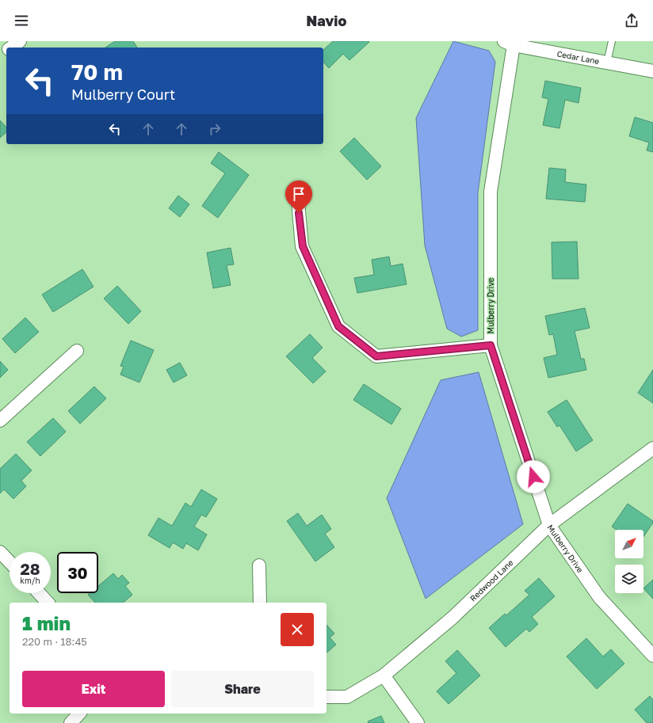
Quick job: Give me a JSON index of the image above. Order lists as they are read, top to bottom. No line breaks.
{"streets":{"street":["Cedar Lane","Mulberry Drive","Redwood Lane"]},"crossings":[["Cedar Lane","Mulberry Drive"],["Mulberry Drive","Redwood Lane"]],"north":"top right","page":{"header":"Navio","turn":["70 m","Mulberry Court"],"speed":"28 km/h","limit":"30","heading":["1 min","220 m · 18:45"],"buttons":["Exit","Share"]}}
